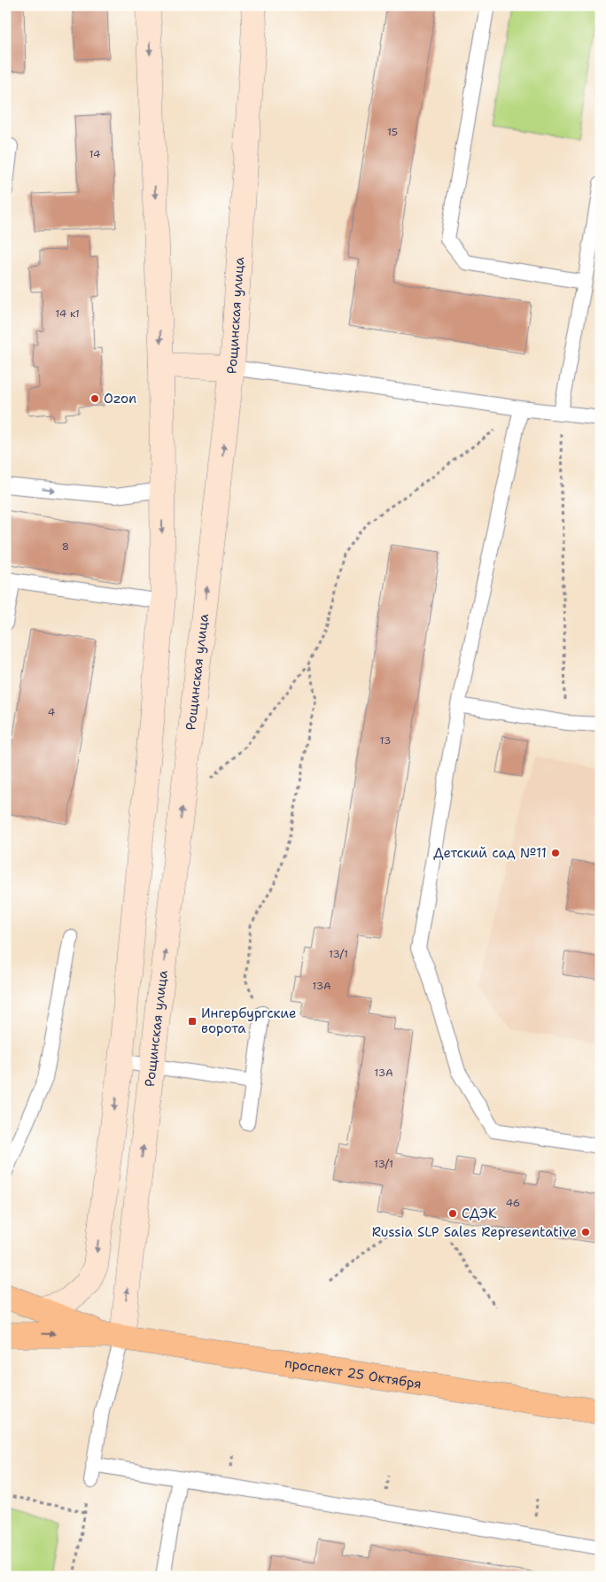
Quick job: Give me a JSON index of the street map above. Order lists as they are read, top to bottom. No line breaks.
{"streets":{"main road":["проспект 25 Октября"],"street":["Рощинская улица"]},"crossings":[["Рощинская улица","проспект 25 Октября"]],"places":{"other":["Ozon","Детский сад №11","СДЭК","Russia SLP Sales Representative"],"transit":["Ингербургские ворота"]},"house_numbers":["15","14","14 к1","8","4","13","13/1","13А","13А","13/1","46"]}
